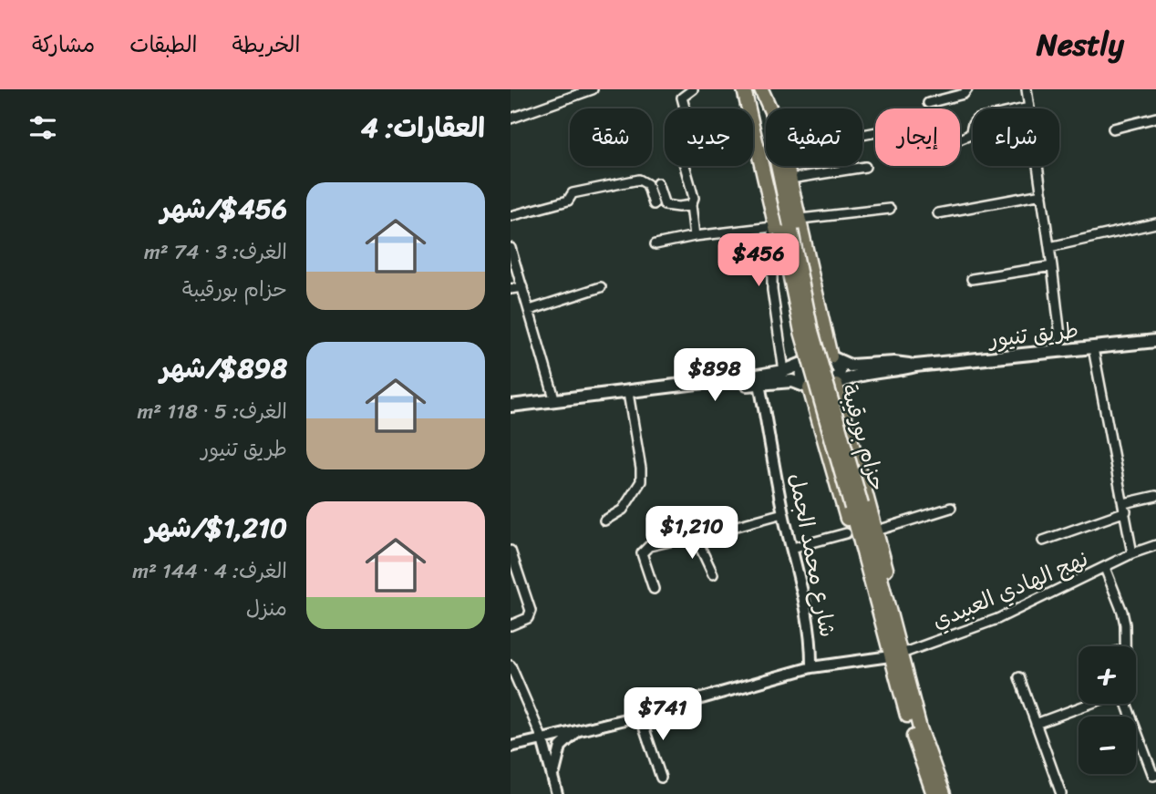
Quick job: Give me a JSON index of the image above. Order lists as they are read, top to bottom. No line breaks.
{"streets":{"highway":["حزام بورقيبة"],"main road":["طريق تنيور"],"street":["شارع محمد الجمل","نهج الهادي العبيدي"]},"crossings":[["حزام بورقيبة","نهج الهادي العبيدي"]],"page":{"header":"Nestly","nav":["الخريطة","الطبقات","مشاركة"],"heading":"العقارات: 4","chip":["شراء","إيجار","تصفية","جديد","شقة"],"list":[{"name":"$456/شهر","note":"الغرف: 3 · 74 m² · حزام بورقيبة"},{"name":"$898/شهر","note":"الغرف: 5 · 118 m² · طريق تنيور"},{"name":"$1,210/شهر","note":"الغرف: 4 · 144 m² · منزل"}],"price":["$456","$898","$1,210","$741"],"map_buttons":["+","−"]}}
